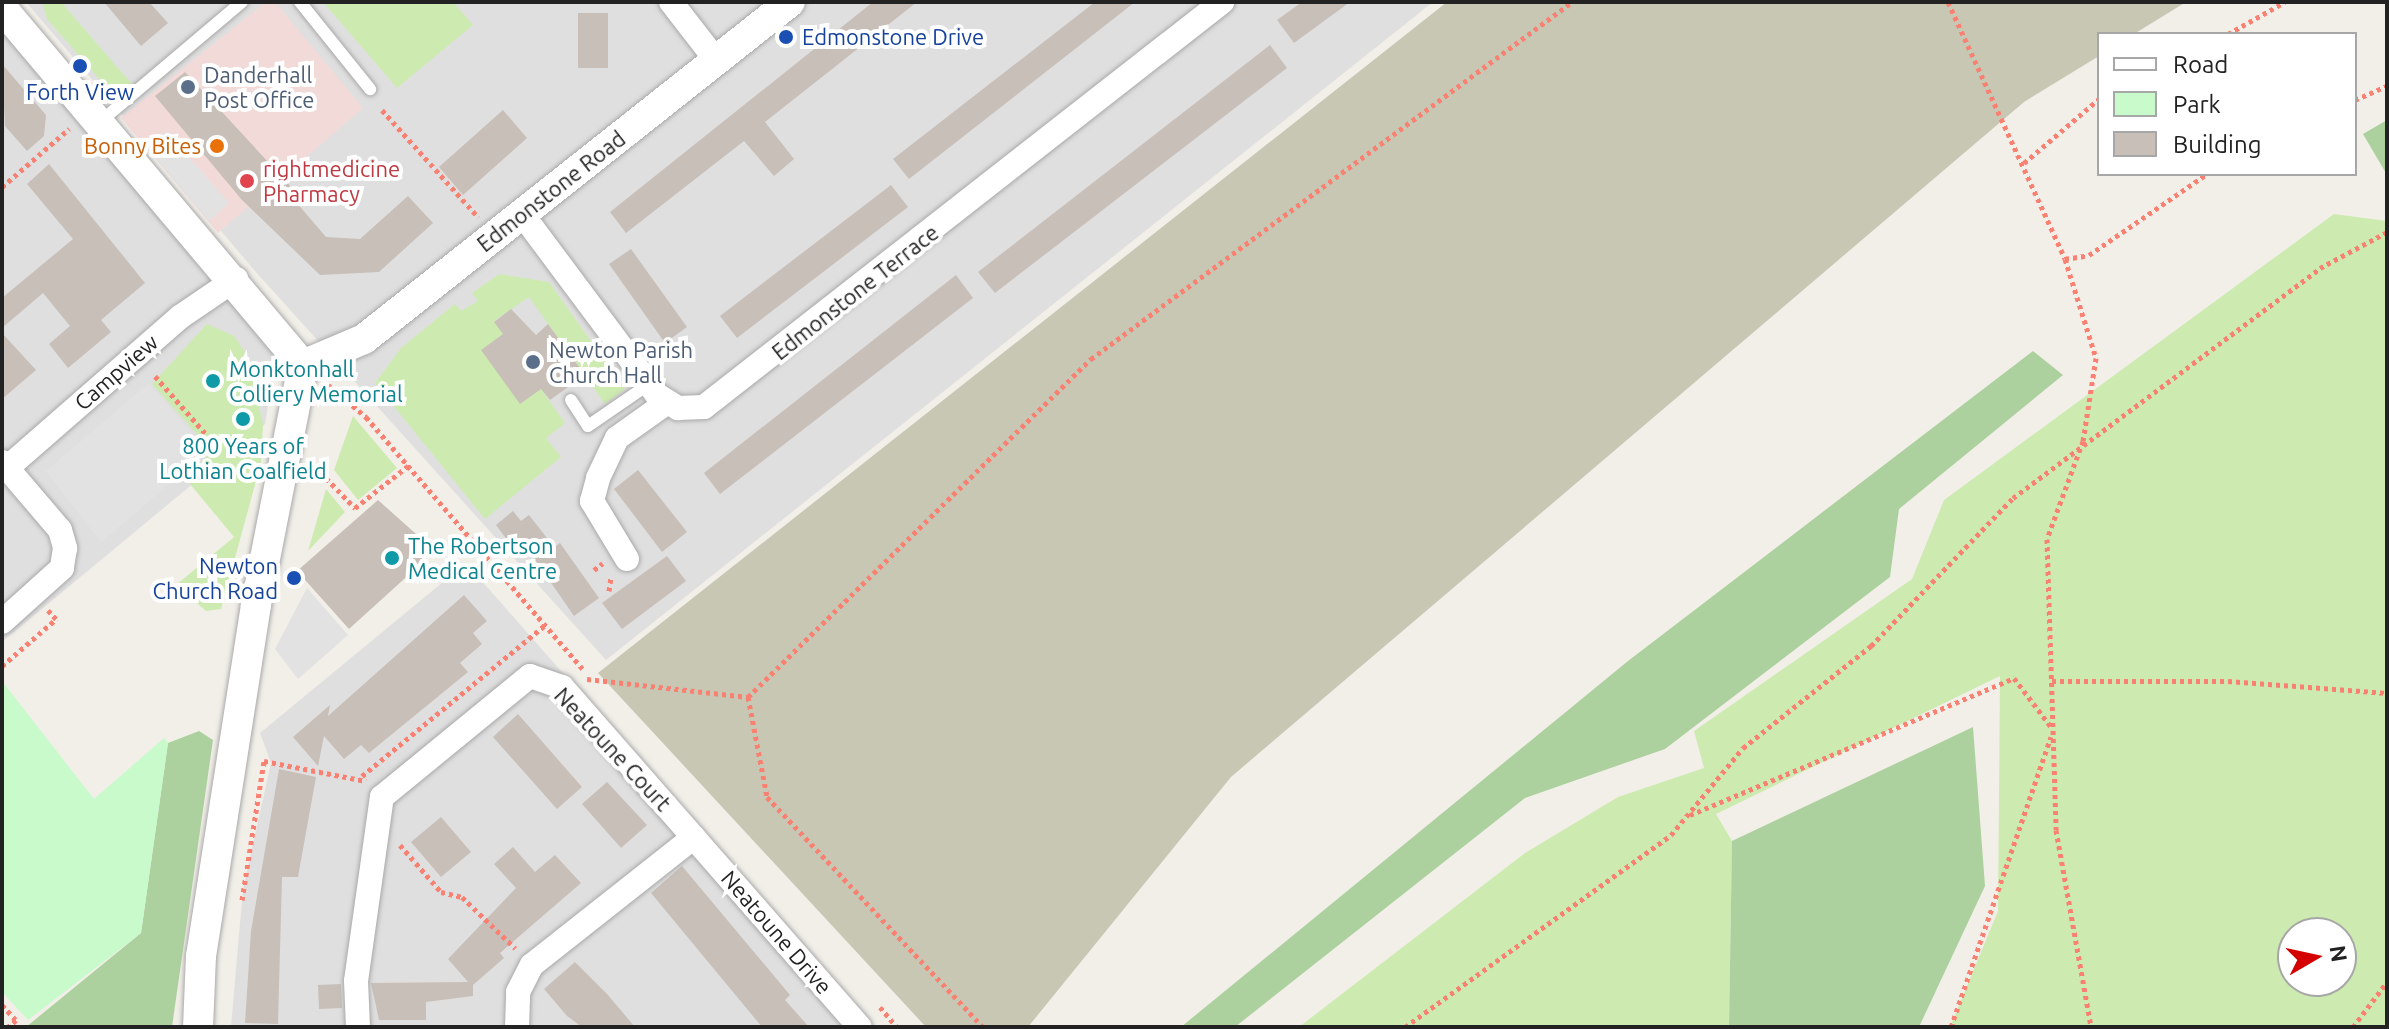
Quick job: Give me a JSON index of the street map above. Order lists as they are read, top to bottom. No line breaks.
{"streets":{"street":["Edmonstone Road","Edmonstone Terrace","Campview","Neatoune Court","Neatoune Drive"]},"crossings":[["Neatoune Court","Neatoune Drive"]],"places":["Edmonstone Drive","Forth View","Danderhall Post Office","Bonny Bites","rightmedicine Pharmacy","Newton Parish Church Hall","Monktonhall Colliery Memorial","800 Years of Lothian Coalfield","The Robertson Medical Centre","Newton Church Road"],"legend":["Road","Park","Building"],"north":"right"}
